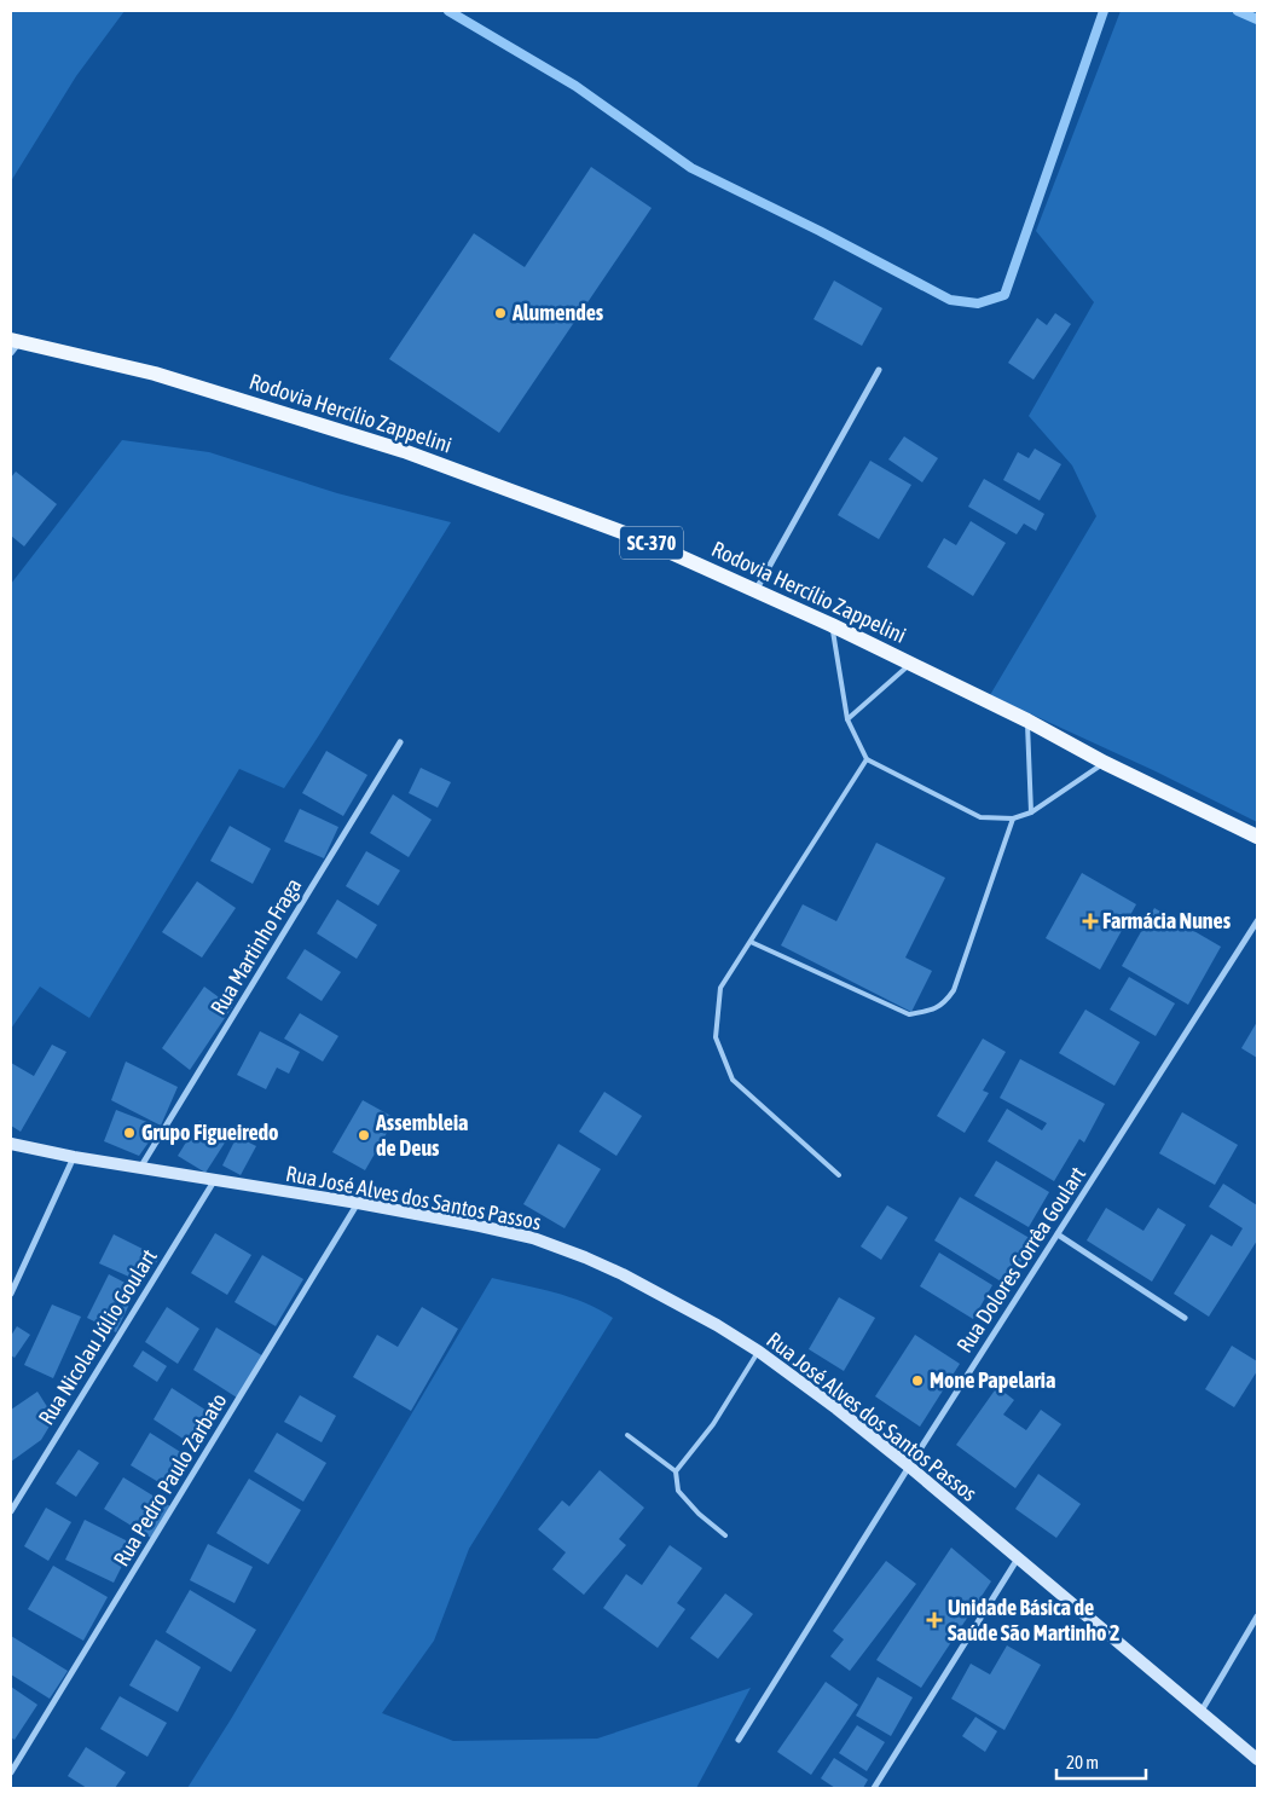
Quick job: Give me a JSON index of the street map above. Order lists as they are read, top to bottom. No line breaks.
{"streets":{"main road":["Rodovia Hercílio Zappelini","SC-370"],"street":["Rua Martinho Fraga","Rua José Alves dos Santos Passos","Rua Dolores Corrêa Goulart","Rua Nicolau Júlio Goulart","Rua Pedro Paulo Zarbato"]},"crossings":[["Rua Martinho Fraga","Rua José Alves dos Santos Passos"],["Rua José Alves dos Santos Passos","Rua Dolores Corrêa Goulart"],["Rua José Alves dos Santos Passos","Rua Nicolau Júlio Goulart"],["Rua José Alves dos Santos Passos","Rua Pedro Paulo Zarbato"]],"places":{"other":["Alumendes","Grupo Figueiredo","Assembleia de Deus","Mone Papelaria"],"health":["Farmácia Nunes","Unidade Básica de Saúde São Martinho 2"]},"scale_bar":"20 m"}
